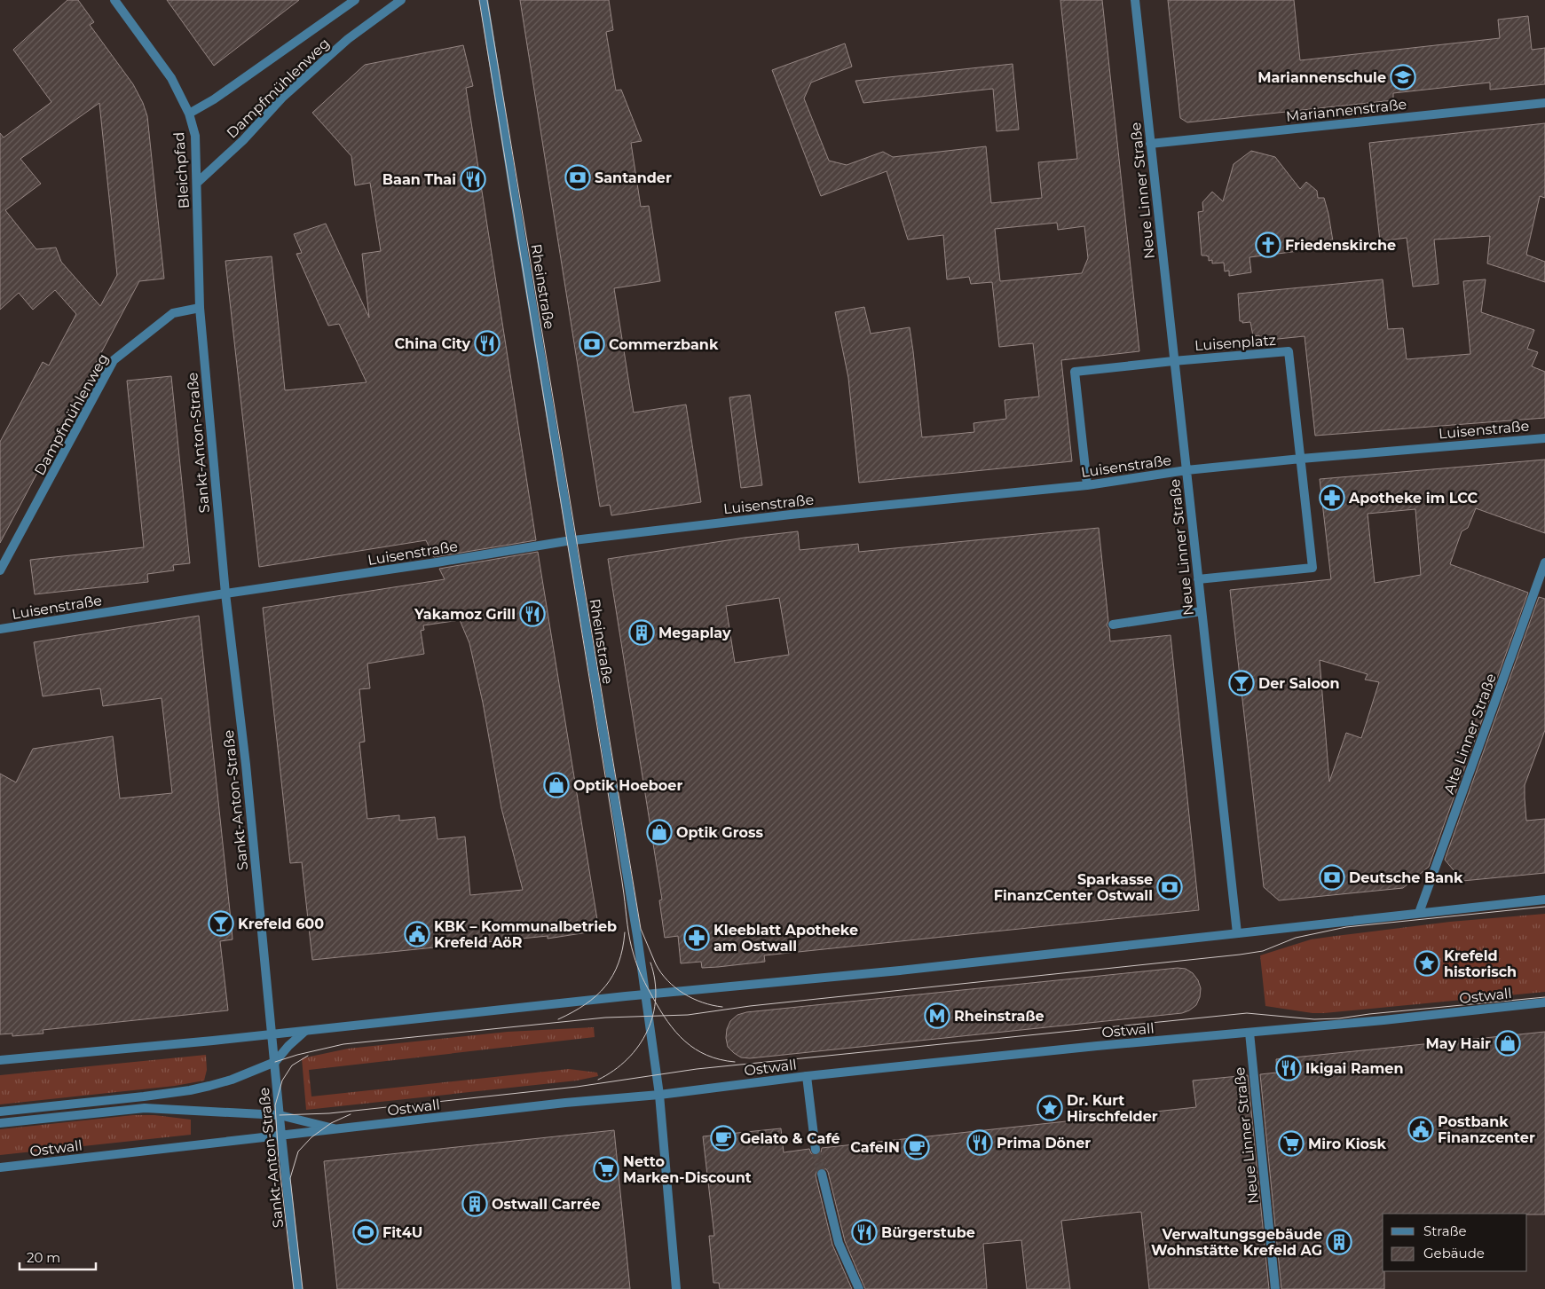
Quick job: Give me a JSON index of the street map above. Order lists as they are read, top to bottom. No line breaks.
{"streets":{"street":["Dampfmühlenweg","Mariannenstraße","Bleichpfad","Neue Linner Straße","Rheinstraße","Luisenplatz","Luisenstraße","Sankt-Anton-Straße","Alte Linner Straße","Ostwall"]},"crossings":[["Dampfmühlenweg","Bleichpfad"],["Dampfmühlenweg","Sankt-Anton-Straße"],["Mariannenstraße","Neue Linner Straße"],["Bleichpfad","Sankt-Anton-Straße"],["Neue Linner Straße","Luisenplatz"],["Neue Linner Straße","Luisenstraße"],["Neue Linner Straße","Ostwall"],["Rheinstraße","Luisenstraße"],["Rheinstraße","Ostwall"],["Luisenplatz","Luisenstraße"],["Luisenstraße","Sankt-Anton-Straße"],["Sankt-Anton-Straße","Ostwall"]],"places":{"school or university":["Mariannenschule"],"bank":["Santander","Commerzbank","Deutsche Bank","Sparkasse FinanzCenter Ostwall"],"restaurant":["Baan Thai","China City","Yakamoz Grill","Ikigai Ramen","Prima Döner","Bürgerstube"],"church":["Friedenskirche"],"pharmacy":["Apotheke im LCC","Kleeblatt Apotheke am Ostwall"],"building":["Megaplay","Ostwall Carrée","Verwaltungsgebäude Wohnstätte Krefeld AG"],"bar":["Der Saloon","Krefeld 600"],"shop":["Optik Hoeboer","Optik Gross","May Hair"],"public building":["KBK – Kommunalbetrieb Krefeld AöR","Postbank Finanzcenter"],"place":["Krefeld historisch","Dr. Kurt Hirschfelder"],"metro station":["Rheinstraße"],"cafe":["Gelato & Café","CafeIN"],"supermarket":["Miro Kiosk","Netto Marken-Discount"],"sports":["Fit4U"]},"legend":["Straße","Gebäude"],"scale_bar":"20 m"}
